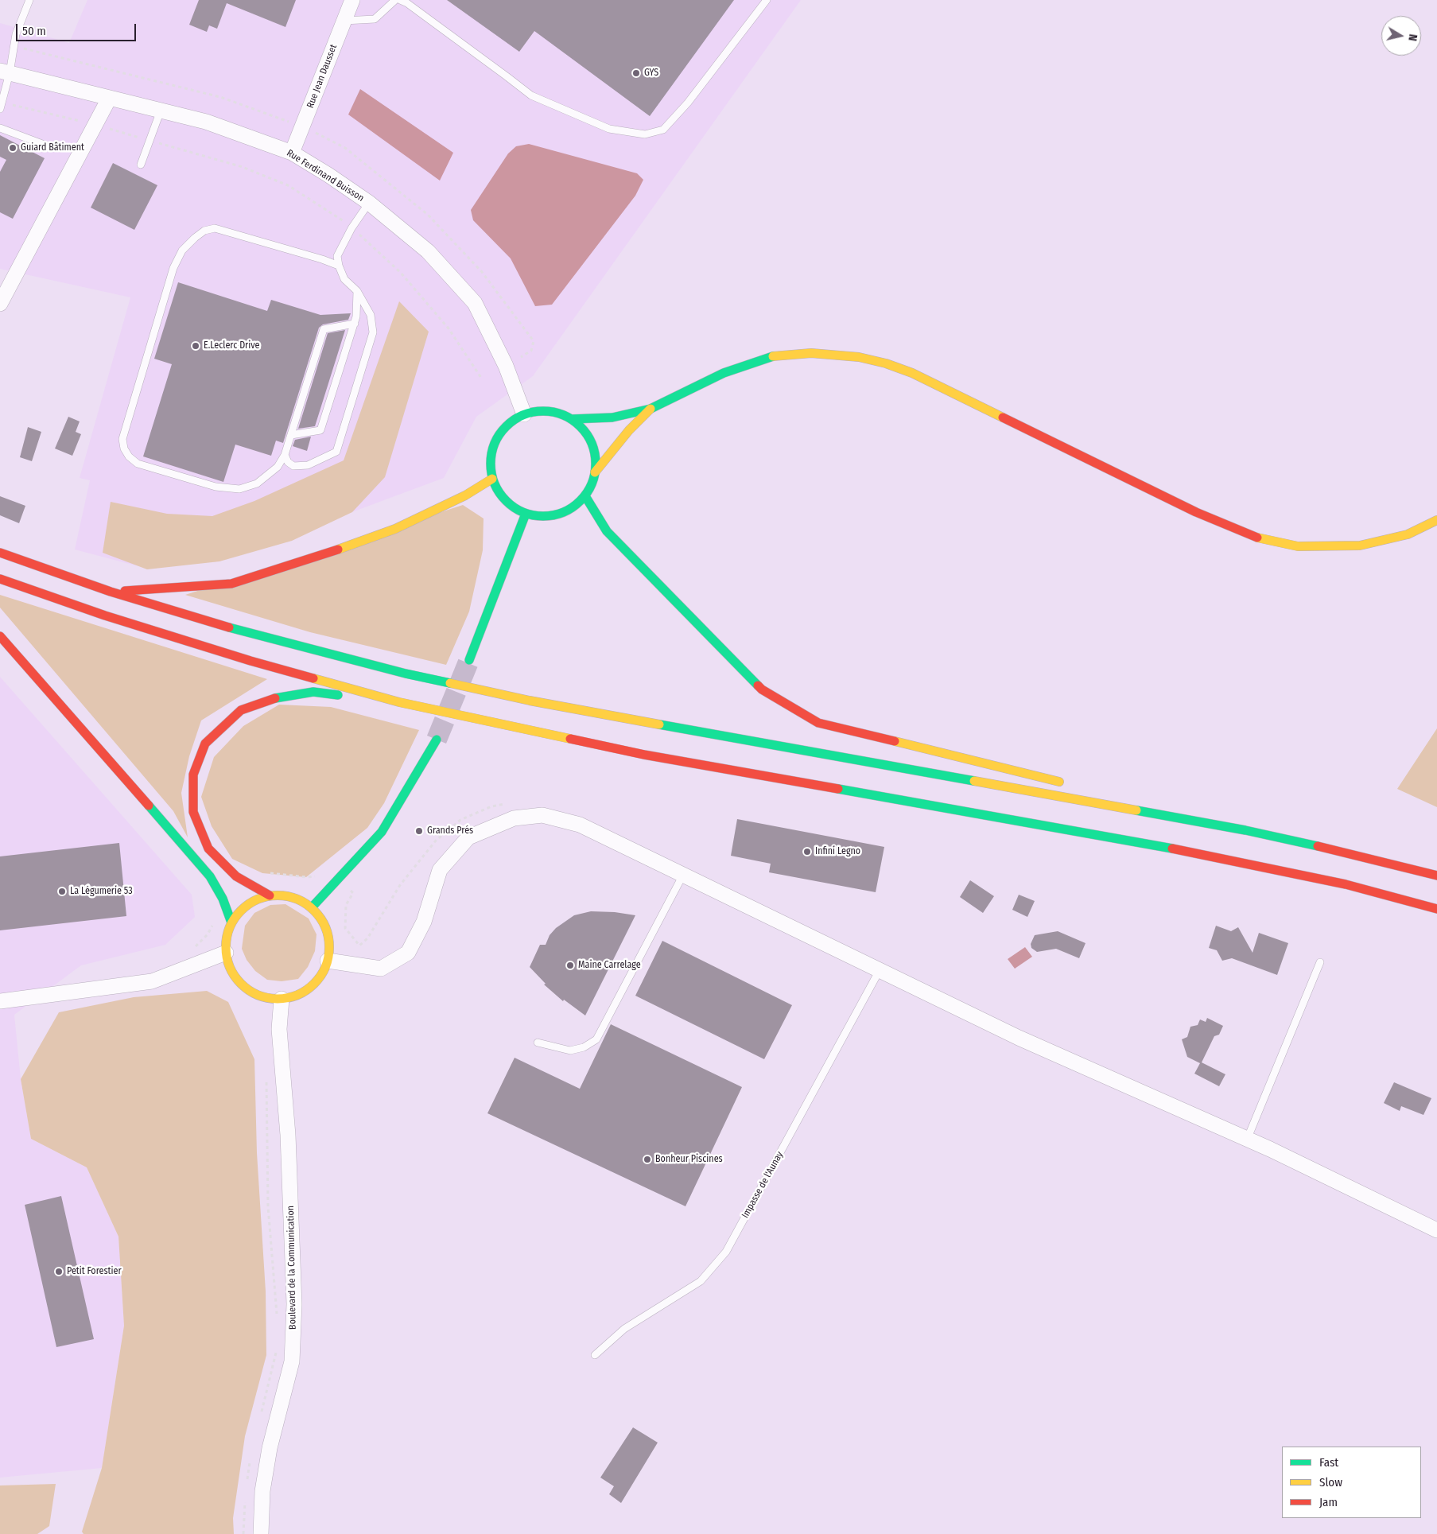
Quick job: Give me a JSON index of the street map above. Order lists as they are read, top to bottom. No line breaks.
{"streets":{"street":["Rue Jean Dausset","Rue Ferdinand Buisson","Boulevard de la Communication"],"lane":["Impasse de l'Aunay"]},"crossings":[["Rue Jean Dausset","Rue Ferdinand Buisson"]],"places":["GYS","Guiard Bâtiment","E.Leclerc Drive","Grands Prés","Infini Legno","La Légumerie 53","Maine Carrelage","Bonheur Piscines","Petit Forestier"],"legend":["Fast","Slow","Jam"],"scale_bar":"50 m","north":"right"}
